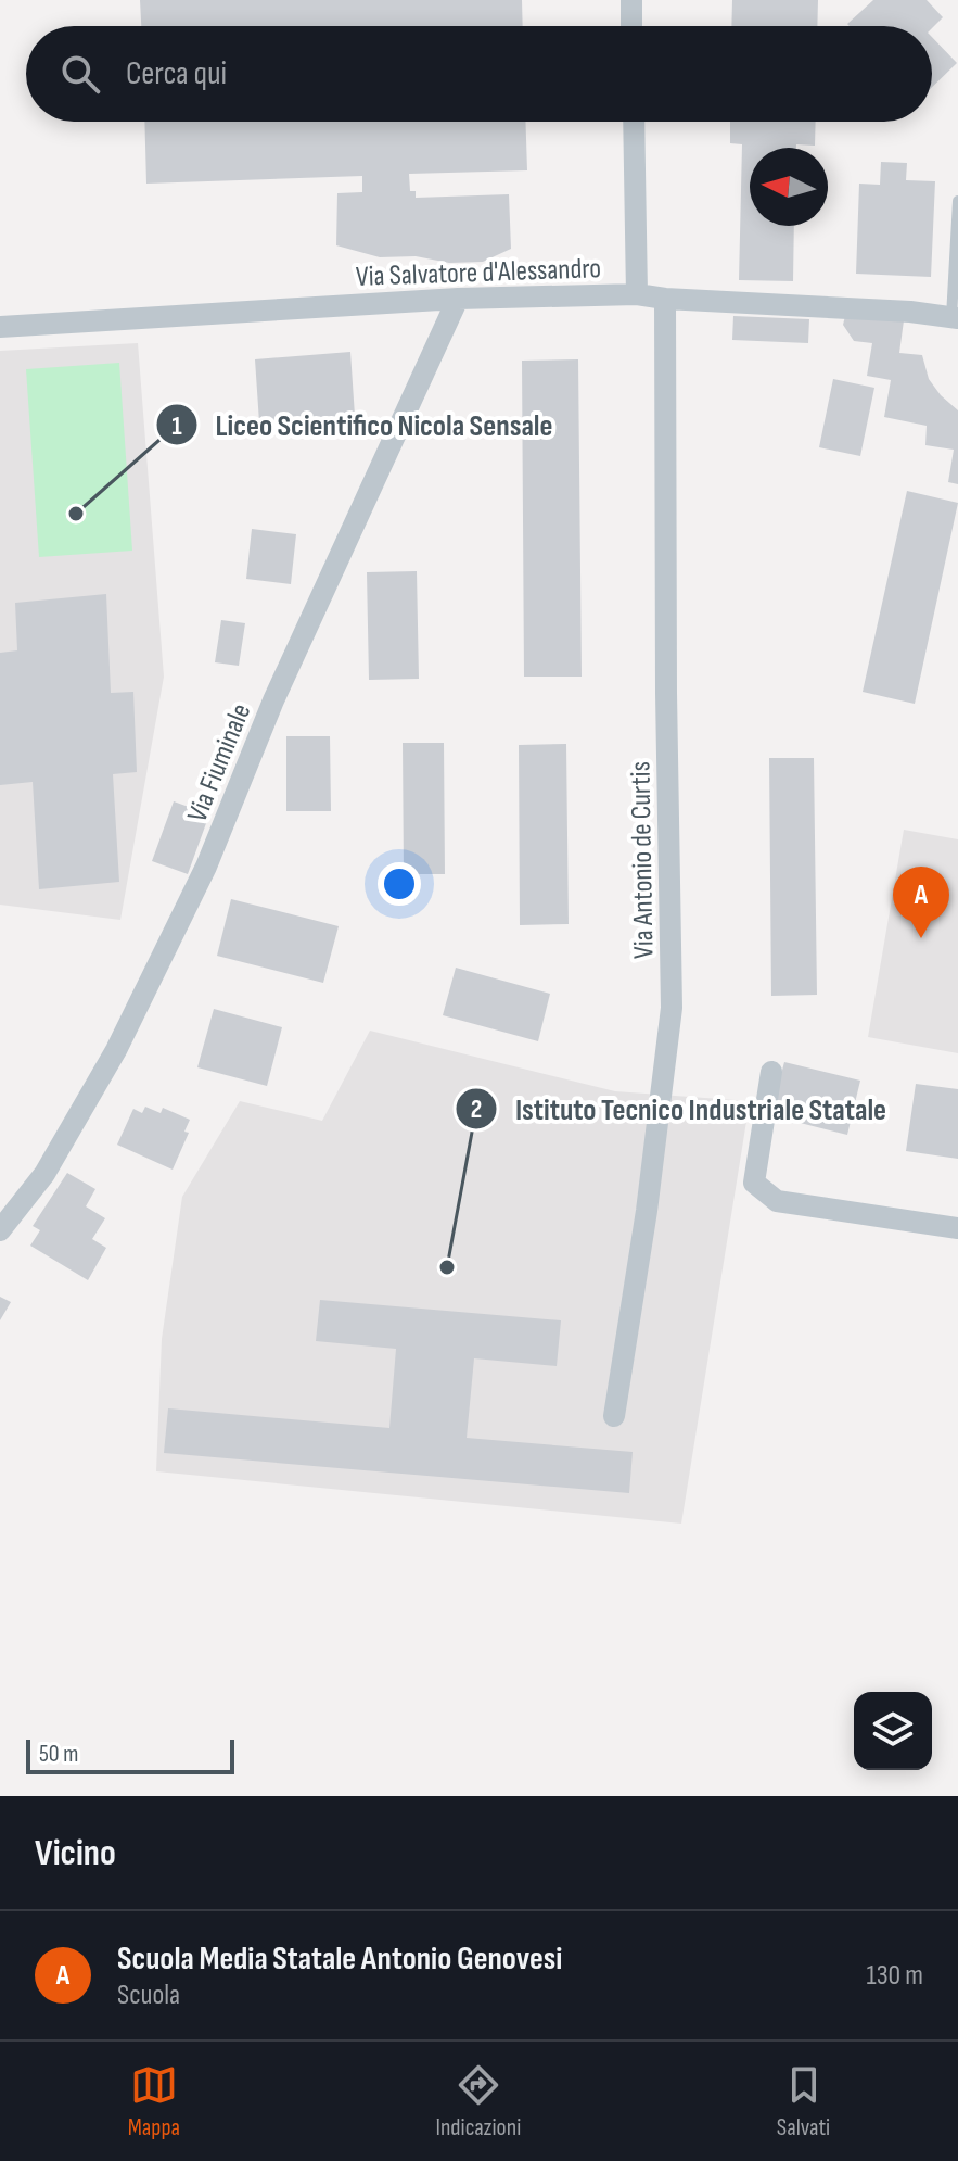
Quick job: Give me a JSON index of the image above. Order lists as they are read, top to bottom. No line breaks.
{"streets":{"street":["Via Salvatore d'Alessandro","Via Fiuminale","Via Antonio de Curtis"]},"crossings":[["Via Salvatore d'Alessandro","Via Fiuminale"],["Via Salvatore d'Alessandro","Via Antonio de Curtis"]],"places":["Liceo Scientifico Nicola Sensale","Istituto Tecnico Industriale Statale"],"scale_bar":"50 m","north":"left","page":{"search":"Cerca qui","pins":"A","scale":"50 m","heading":"Vicino","list":[{"mark":"A","name":"Scuola Media Statale Antonio Genovesi","note":"Scuola","value":"130 m"}],"nav":["Mappa","Indicazioni","Salvati"]}}
